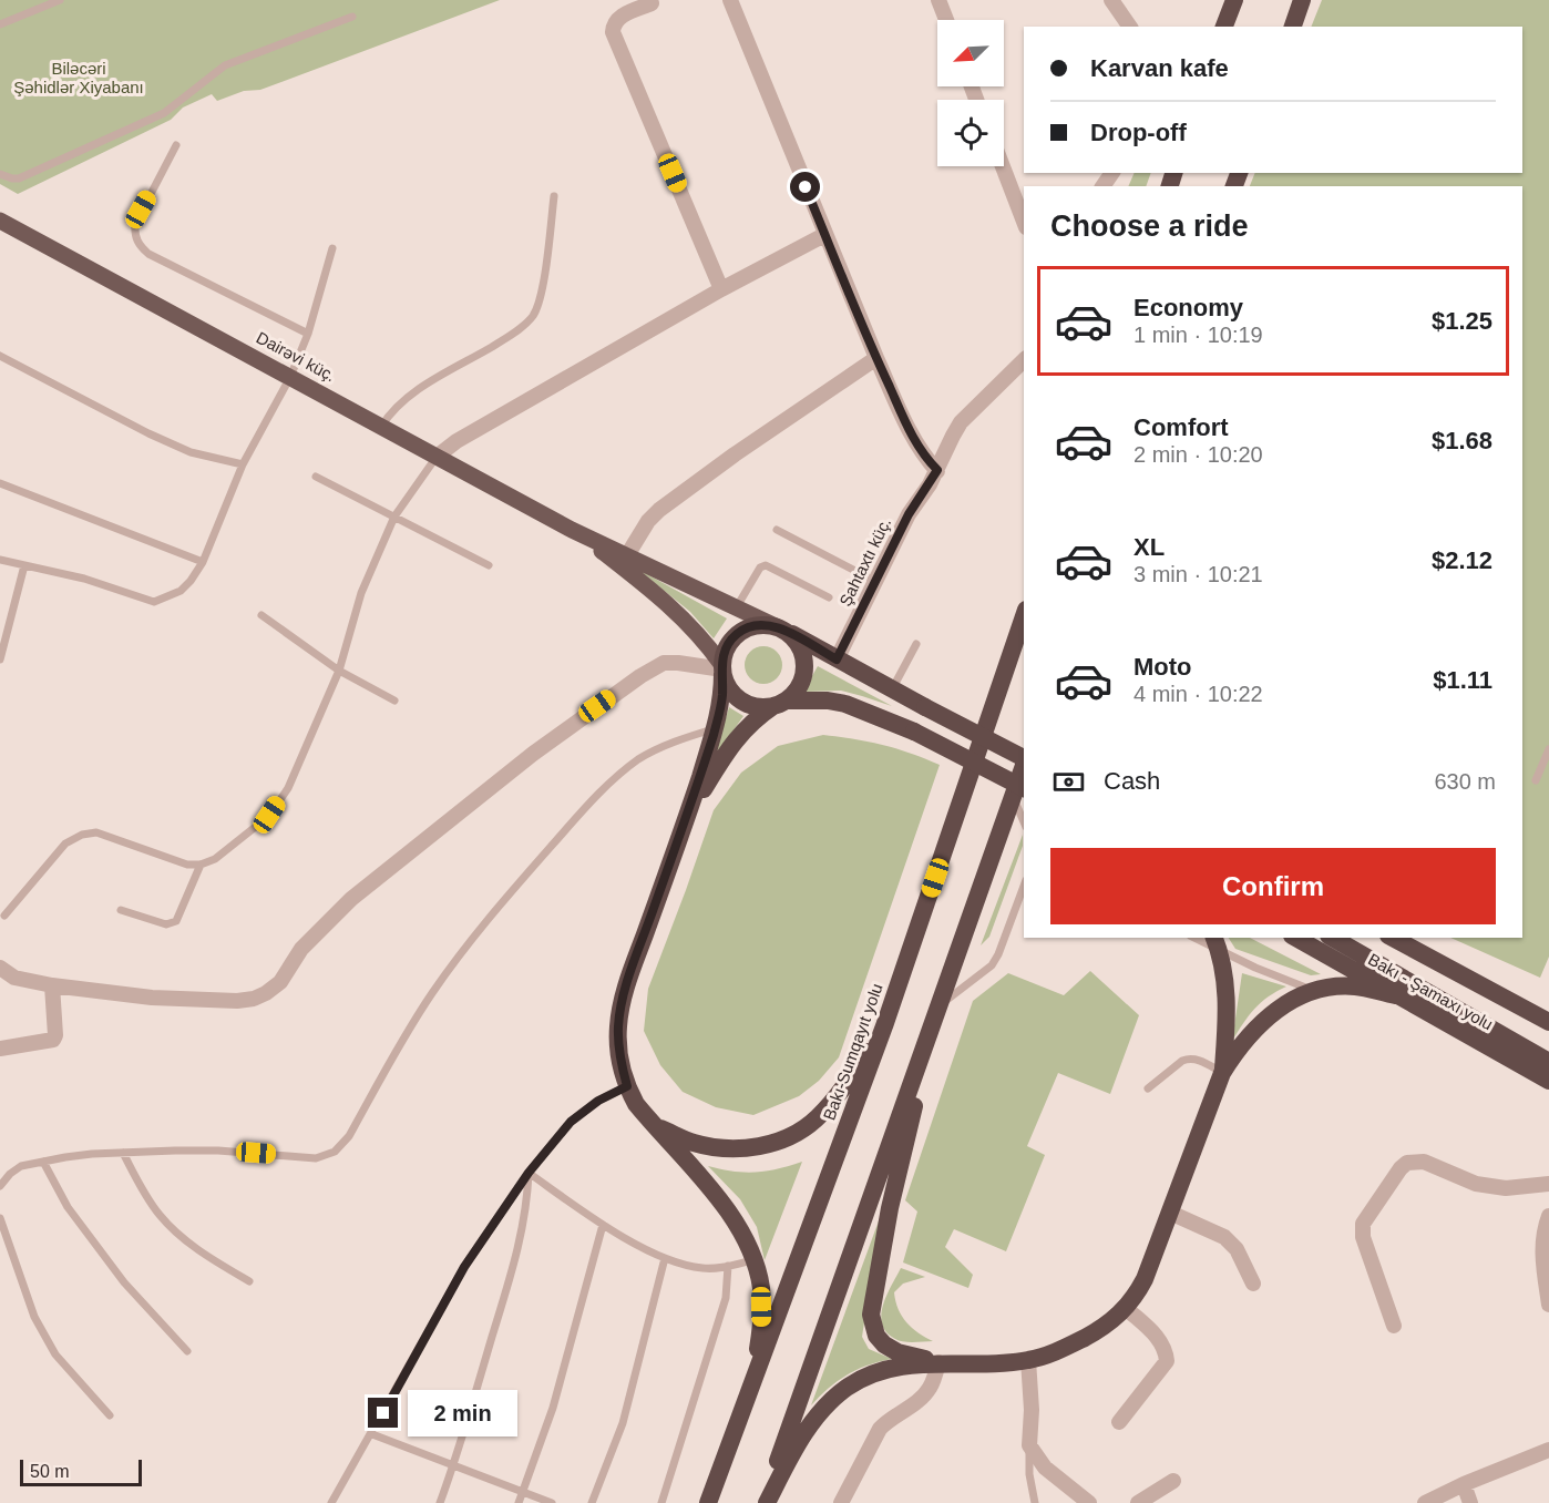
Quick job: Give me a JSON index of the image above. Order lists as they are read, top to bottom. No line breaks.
{"streets":{"highway":["Bakı - Şamaxı yolu","Bakı-Sumqayıt yolu"],"main road":["Dairəvi küç."],"street":["Şahtaxtı küç."]},"parks":["Biləcəri Şəhidlər Xiyabanı"],"scale_bar":"50 m","north":"bottom left","page":{"banner":["Karvan kafe","Drop-off"],"heading":"Choose a ride","list":[{"name":"Economy","note":"1 min · 10:19","value":"$1.25"},{"name":"Comfort","note":"2 min · 10:20","value":"$1.68"},{"name":"XL","note":"3 min · 10:21","value":"$2.12"},{"name":"Moto","note":"4 min · 10:22","value":"$1.11"}],"pay":["Cash","630 m"],"buttons":"Confirm","bubble":"2 min","scale":"50 m"}}
